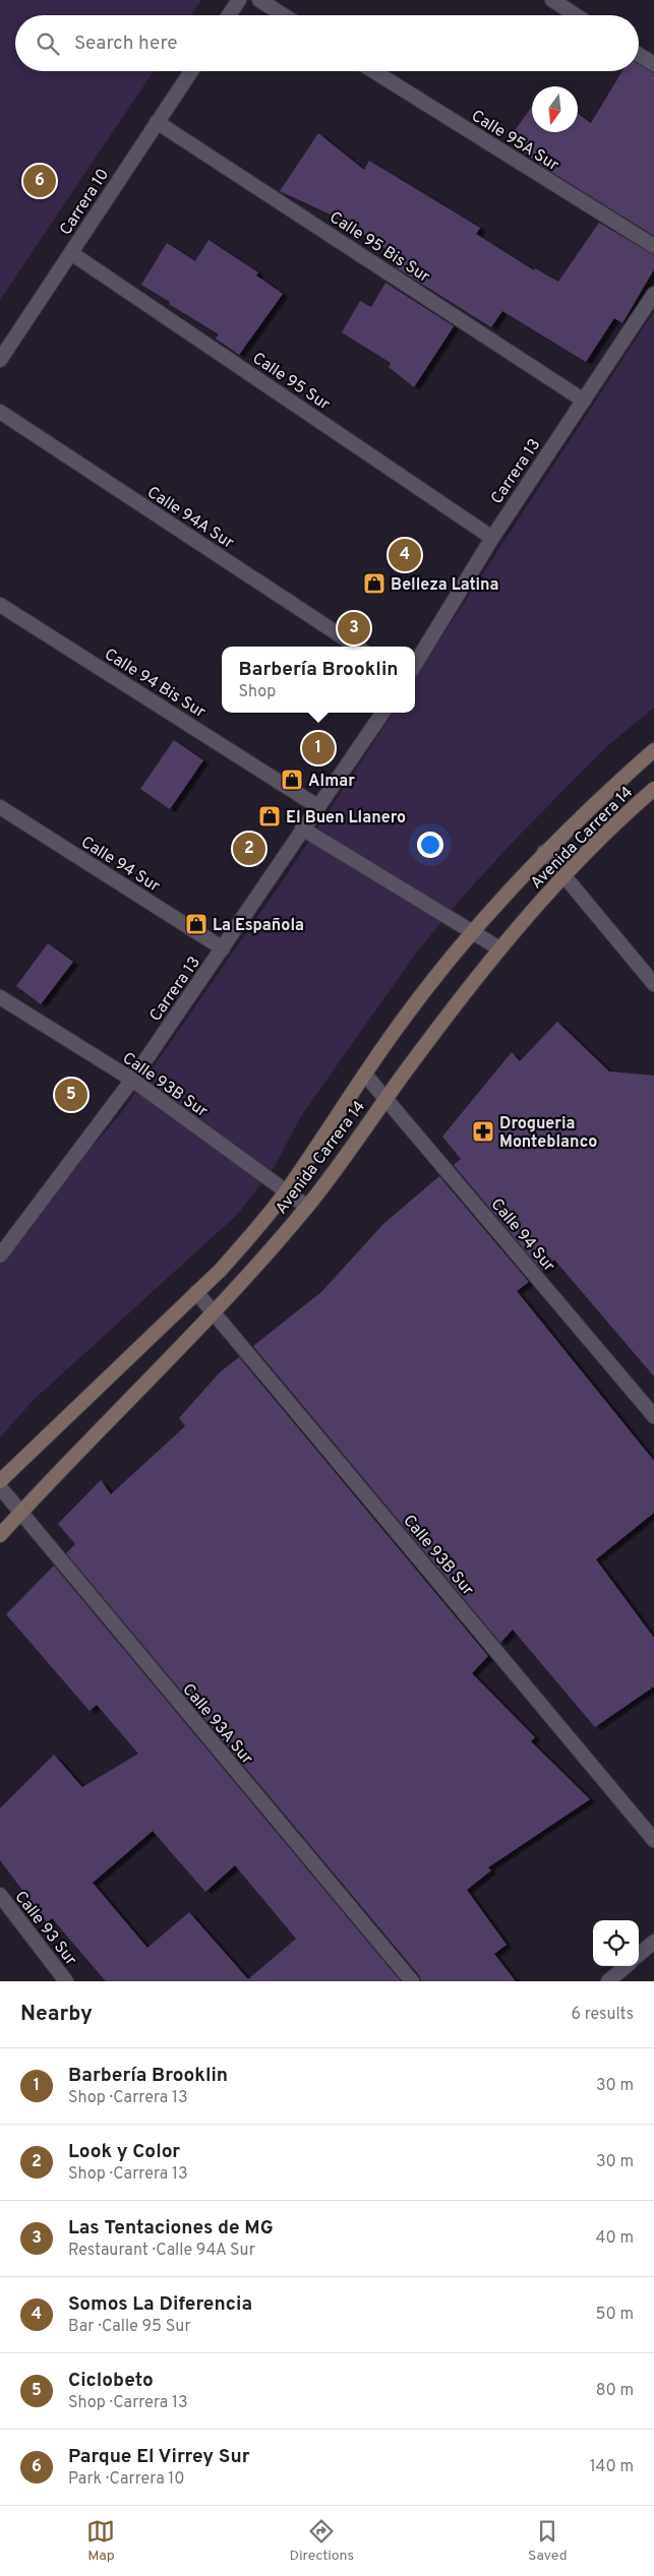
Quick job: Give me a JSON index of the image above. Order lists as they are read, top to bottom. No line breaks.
{"streets":{"main road":["Avenida Carrera 14"],"street":["Calle 95A Sur","Carrera 10","Calle 95 Bis Sur","Calle 95 Sur","Carrera 13","Calle 94A Sur","Calle 94 Bis Sur","Calle 94 Sur","Calle 93B Sur","Calle 93A Sur","Calle 93 Sur"]},"crossings":[["Carrera 10","Calle 95 Bis Sur"],["Carrera 10","Calle 95 Sur"],["Calle 95 Bis Sur","Carrera 13"],["Calle 95 Sur","Carrera 13"],["Carrera 13","Calle 94 Bis Sur"],["Carrera 13","Calle 94 Sur"],["Carrera 13","Calle 93B Sur"],["Avenida Carrera 14","Calle 94 Sur"],["Avenida Carrera 14","Calle 93B Sur"],["Avenida Carrera 14","Calle 93A Sur"]],"places":{"shop":["Belleza Latina","Almar","El Buen Llanero","La Española"],"pharmacy":["Drogueria Monteblanco"]},"north":"bottom","page":{"search":"Search here","pins":["6","4","3","1","2","5"],"popup":["Barbería Brooklin","Shop"],"heading":["Nearby","6 results"],"list":[{"mark":"1","name":"Barbería Brooklin","note":"Shop · Carrera 13","value":"30 m"},{"mark":"2","name":"Look y Color","note":"Shop · Carrera 13","value":"30 m"},{"mark":"3","name":"Las Tentaciones de MG","note":"Restaurant · Calle 94A Sur","value":"40 m"},{"mark":"4","name":"Somos La Diferencia","note":"Bar · Calle 95 Sur","value":"50 m"},{"mark":"5","name":"Ciclobeto","note":"Shop · Carrera 13","value":"80 m"},{"mark":"6","name":"Parque El Virrey Sur","note":"Park · Carrera 10","value":"140 m"}],"nav":["Map","Directions","Saved"]}}
